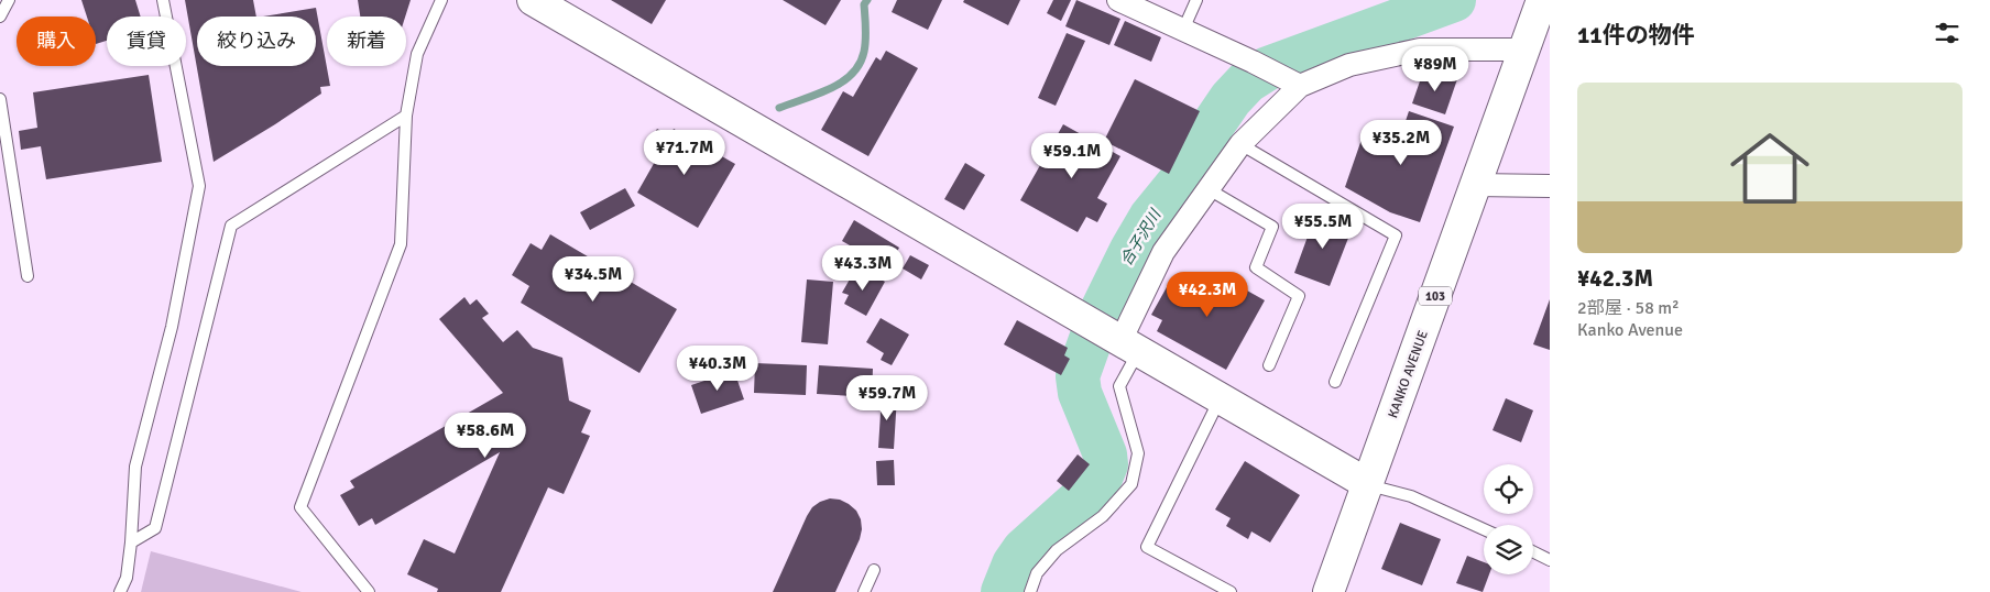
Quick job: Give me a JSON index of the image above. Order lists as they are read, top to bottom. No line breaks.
{"streets":{"main road":["103","KANKO AVENUE"]},"water":["合子沢川"],"page":{"heading":"11件の物件","chip":["購入","賃貸","絞り込み","新着"],"price":["¥89M","¥35.2M","¥71.7M","¥59.1M","¥55.5M","¥43.3M","¥34.5M","¥42.3M","¥40.3M","¥59.7M","¥58.6M"],"list":[{"name":"¥42.3M","note":"2部屋 · 58 m² · Kanko Avenue"}]}}
